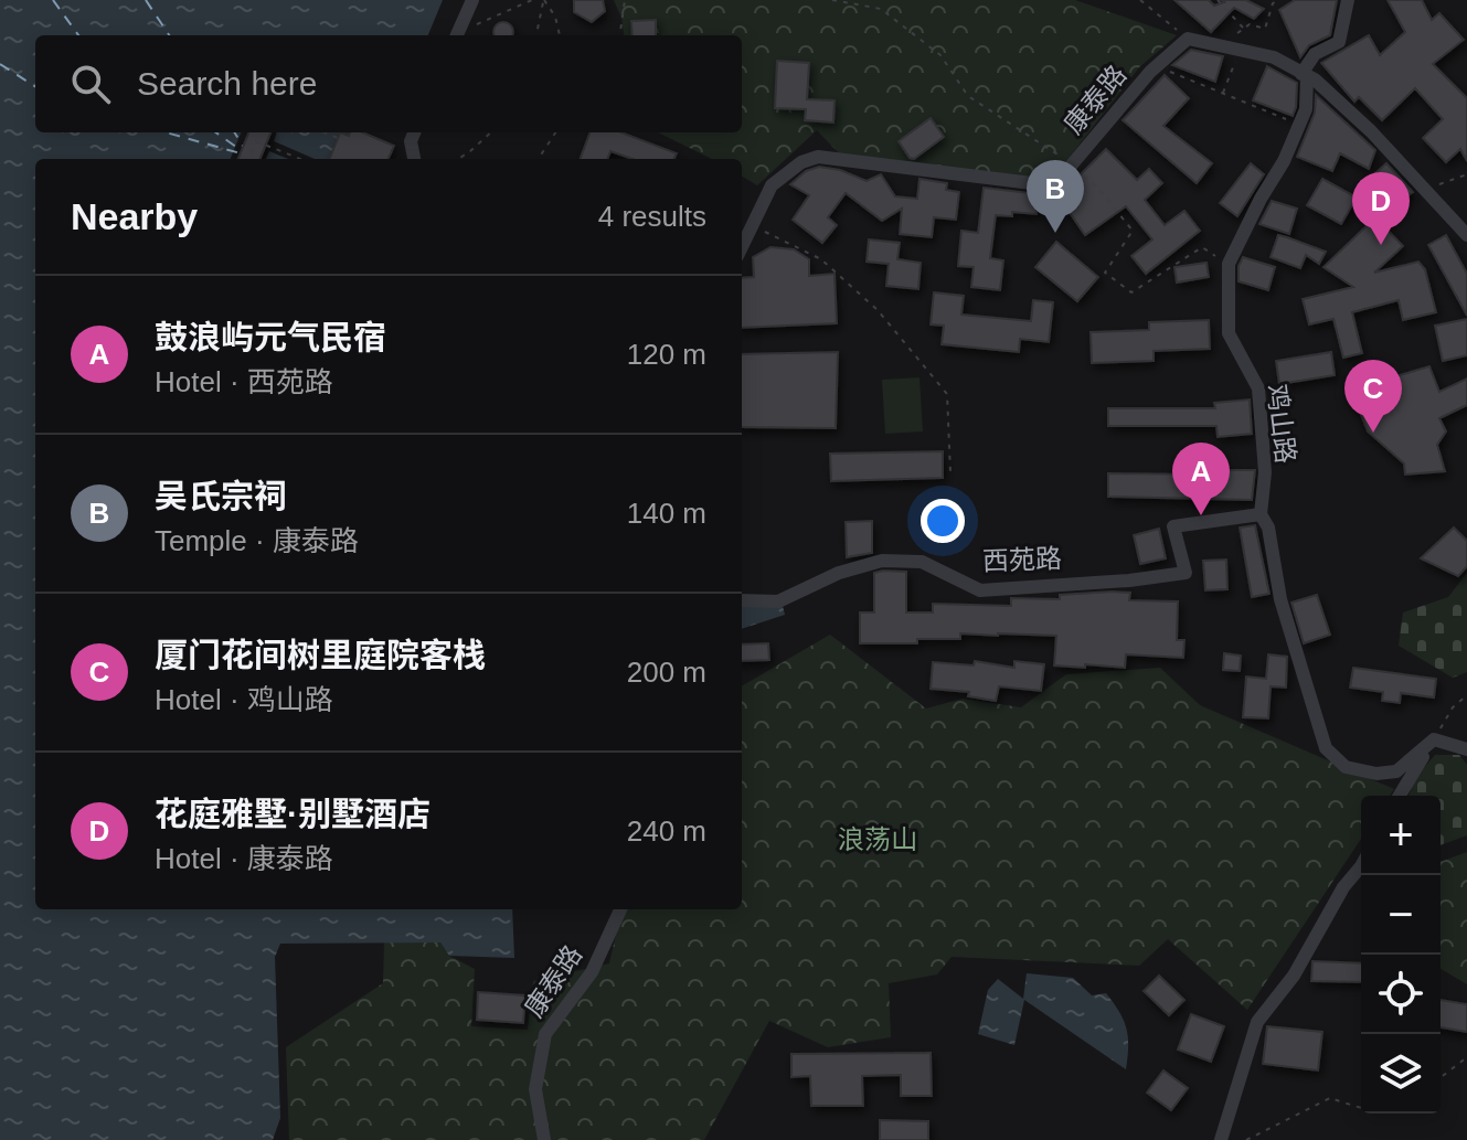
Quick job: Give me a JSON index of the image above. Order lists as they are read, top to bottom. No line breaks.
{"streets":{"street":["康泰路","鸡山路","西苑路"]},"crossings":[["鸡山路","西苑路"]],"parks":["浪荡山"],"page":{"search":"Search here","heading":["Nearby","4 results"],"pins":["B","D","C","A"],"list":[{"mark":"A","name":"鼓浪屿元气民宿","note":"Hotel · 西苑路","value":"120 m"},{"mark":"B","name":"吴氏宗祠","note":"Temple · 康泰路","value":"140 m"},{"mark":"C","name":"厦门花间树里庭院客栈","note":"Hotel · 鸡山路","value":"200 m"},{"mark":"D","name":"花庭雅墅·别墅酒店","note":"Hotel · 康泰路","value":"240 m"}],"map_buttons":["+","−"]}}
